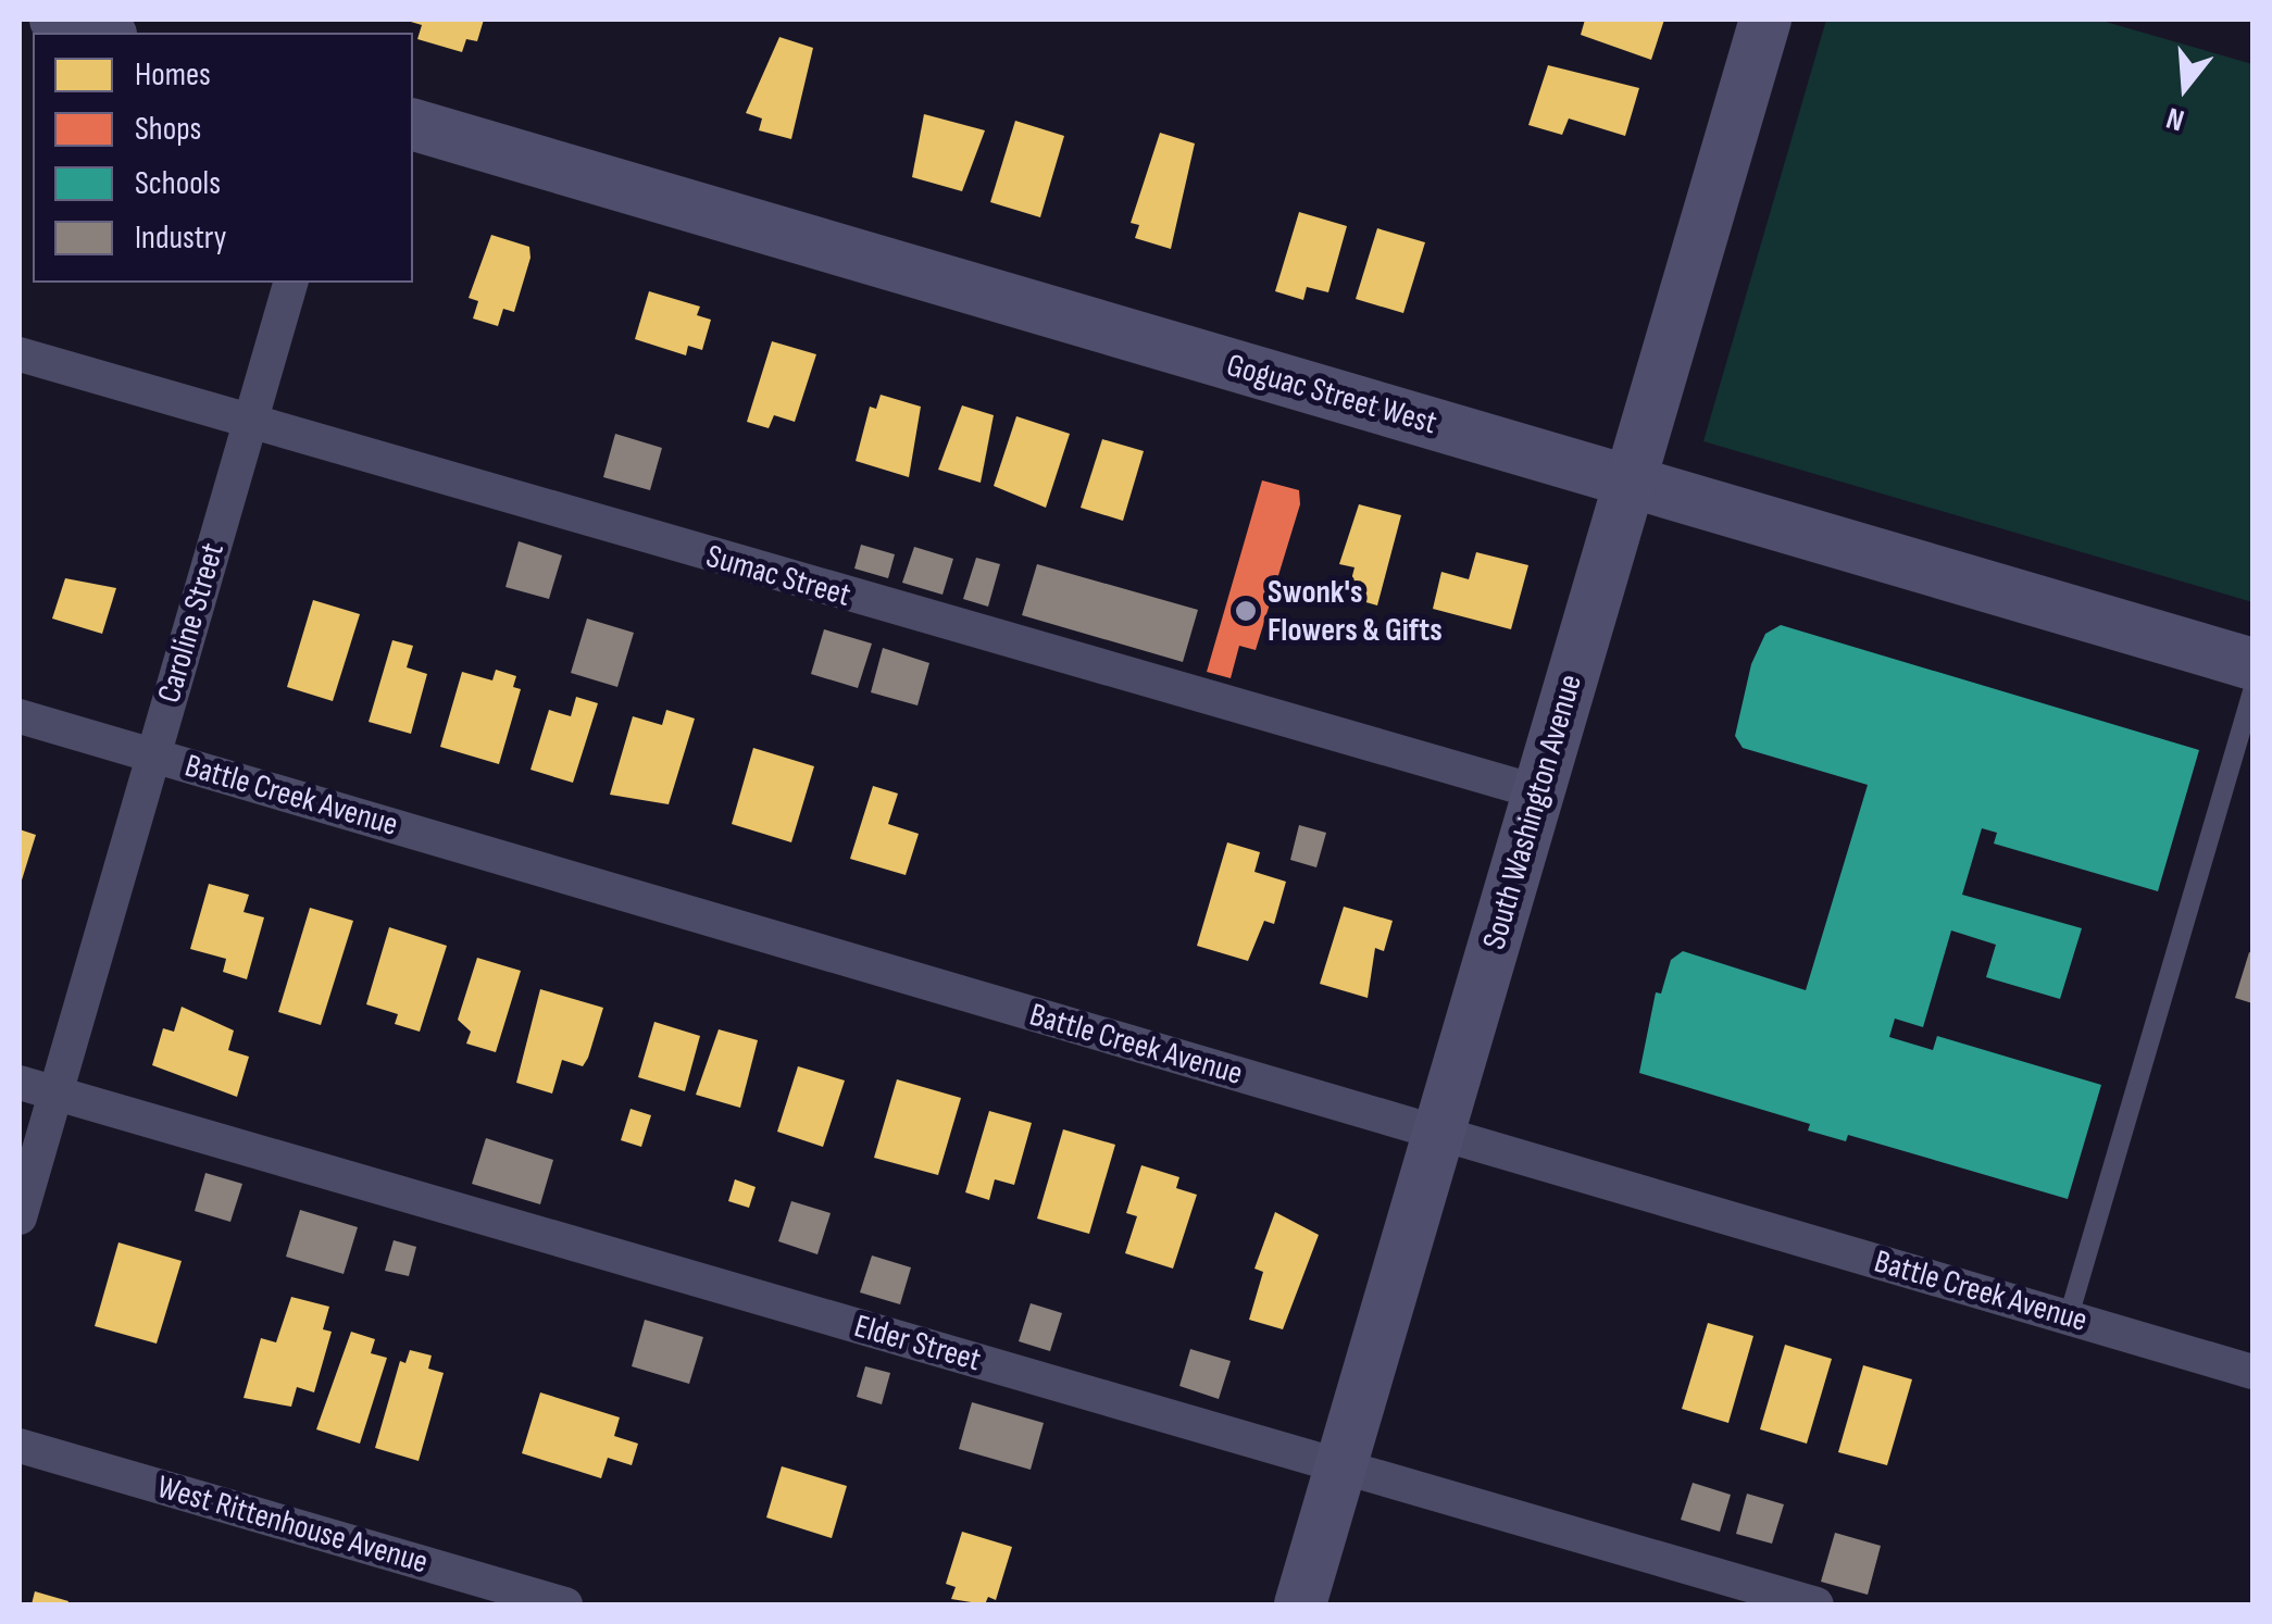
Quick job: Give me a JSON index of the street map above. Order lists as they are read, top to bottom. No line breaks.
{"streets":{"street":["Goguac Street West","Sumac Street","Caroline Street","Battle Creek Avenue","South Washington Avenue","Elder Street","West Rittenhouse Avenue"]},"crossings":[["Goguac Street West","South Washington Avenue"],["Sumac Street","Caroline Street"],["Sumac Street","South Washington Avenue"],["Caroline Street","Battle Creek Avenue"],["Caroline Street","Elder Street"],["Battle Creek Avenue","South Washington Avenue"],["South Washington Avenue","Elder Street"]],"places":["Swonk's Flowers & Gifts"],"legend":["Homes","Shops","Schools","Industry"],"north":"bottom"}
